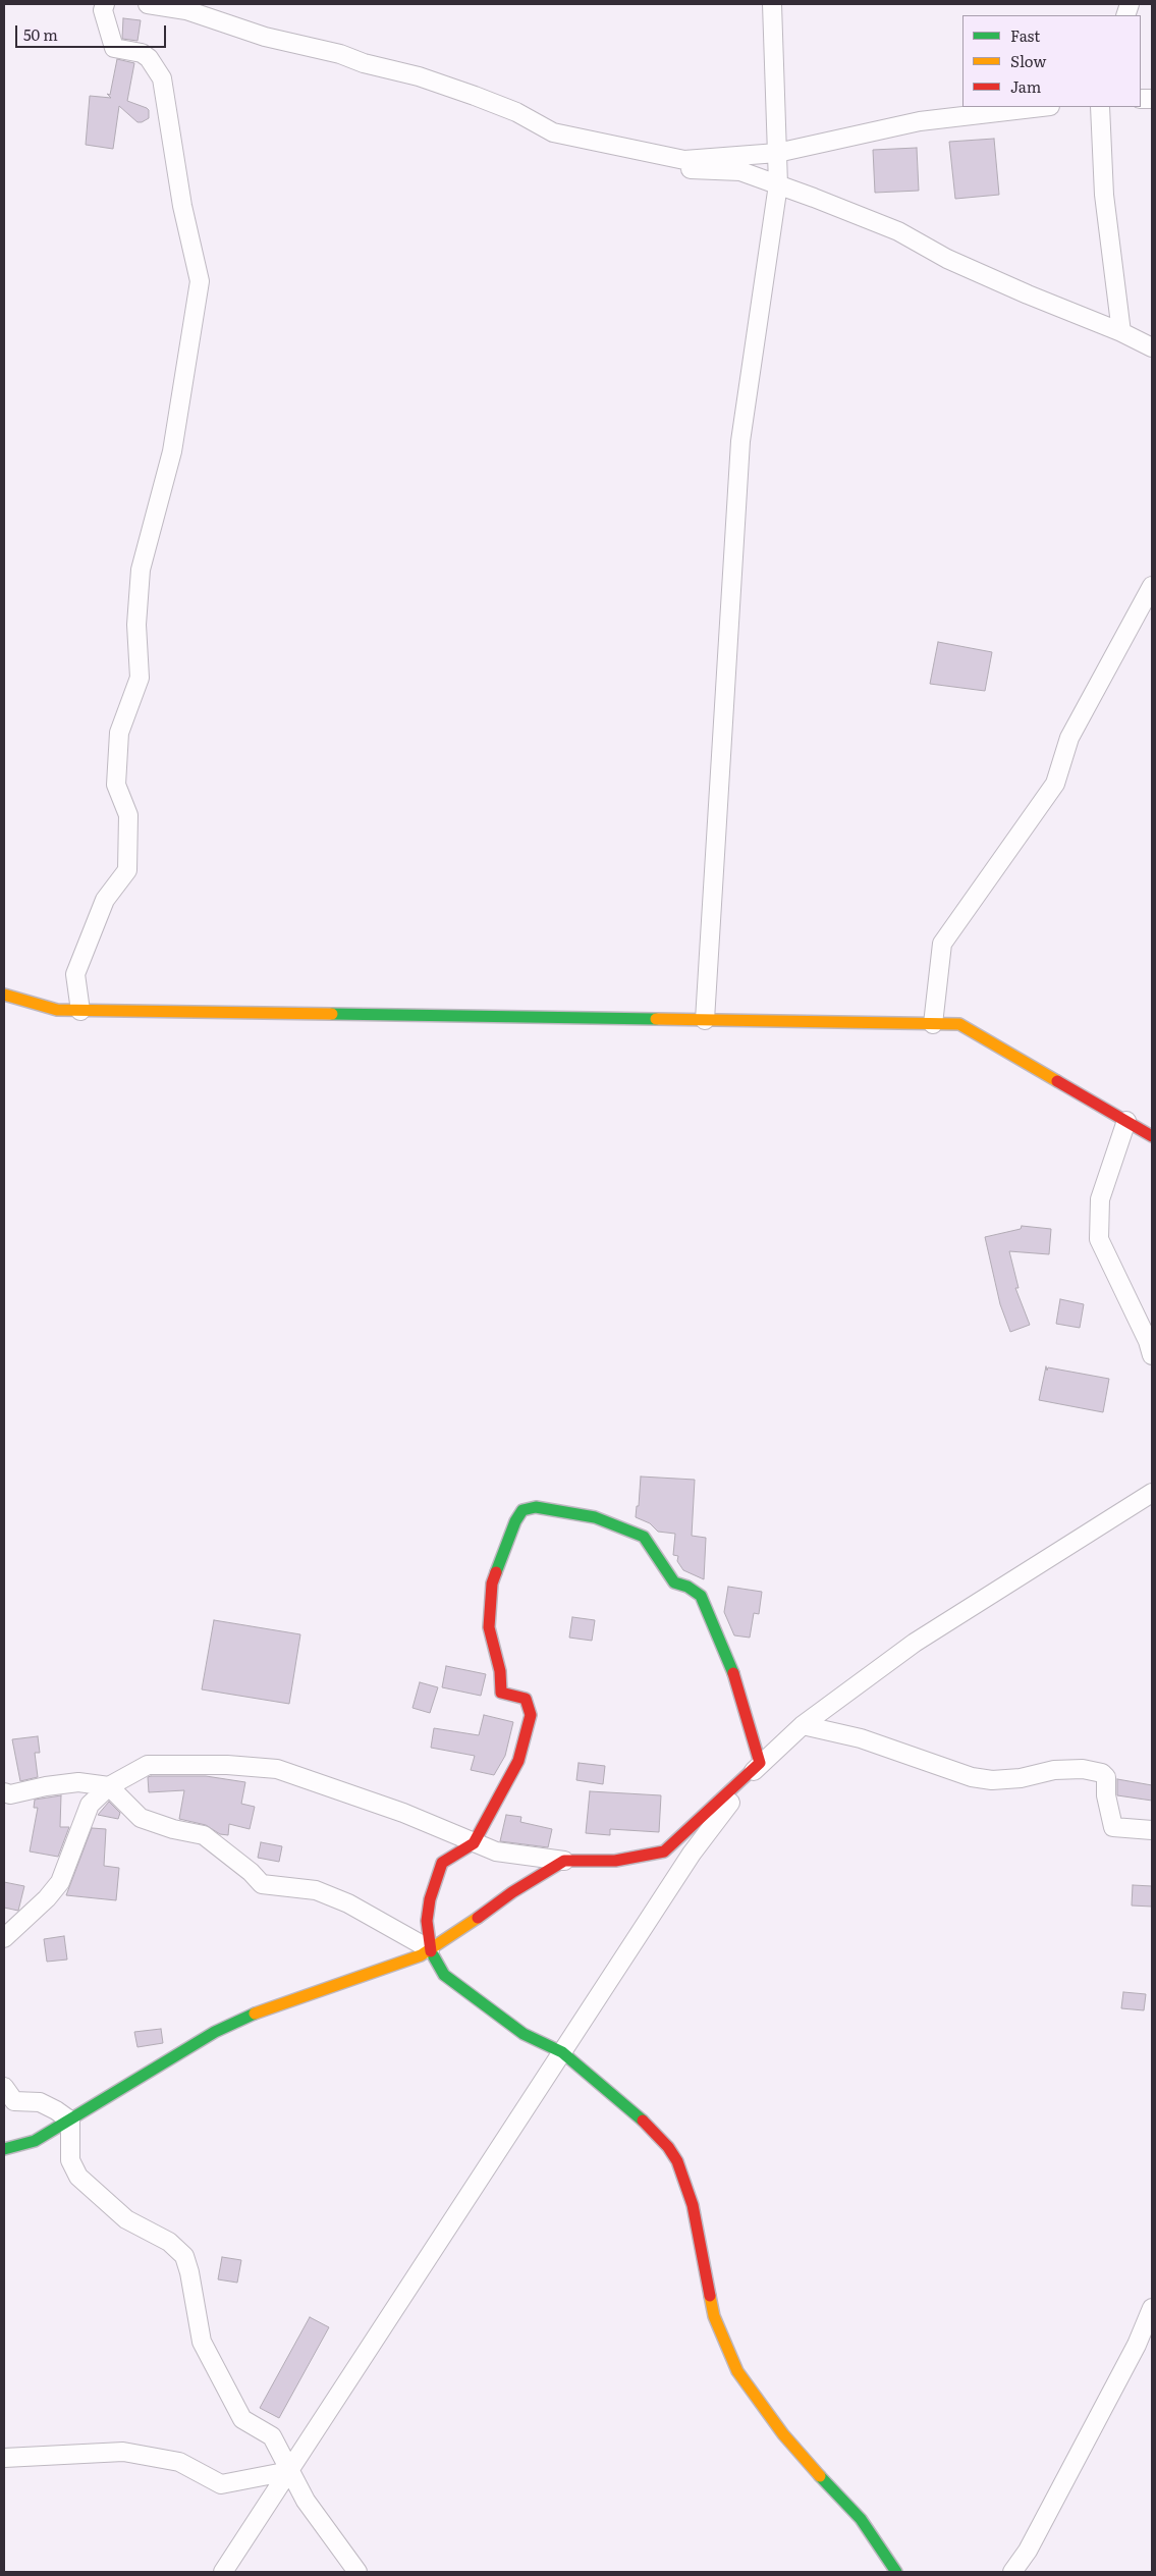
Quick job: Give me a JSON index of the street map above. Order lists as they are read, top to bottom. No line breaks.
{"legend":["Fast","Slow","Jam"],"scale_bar":"50 m"}
